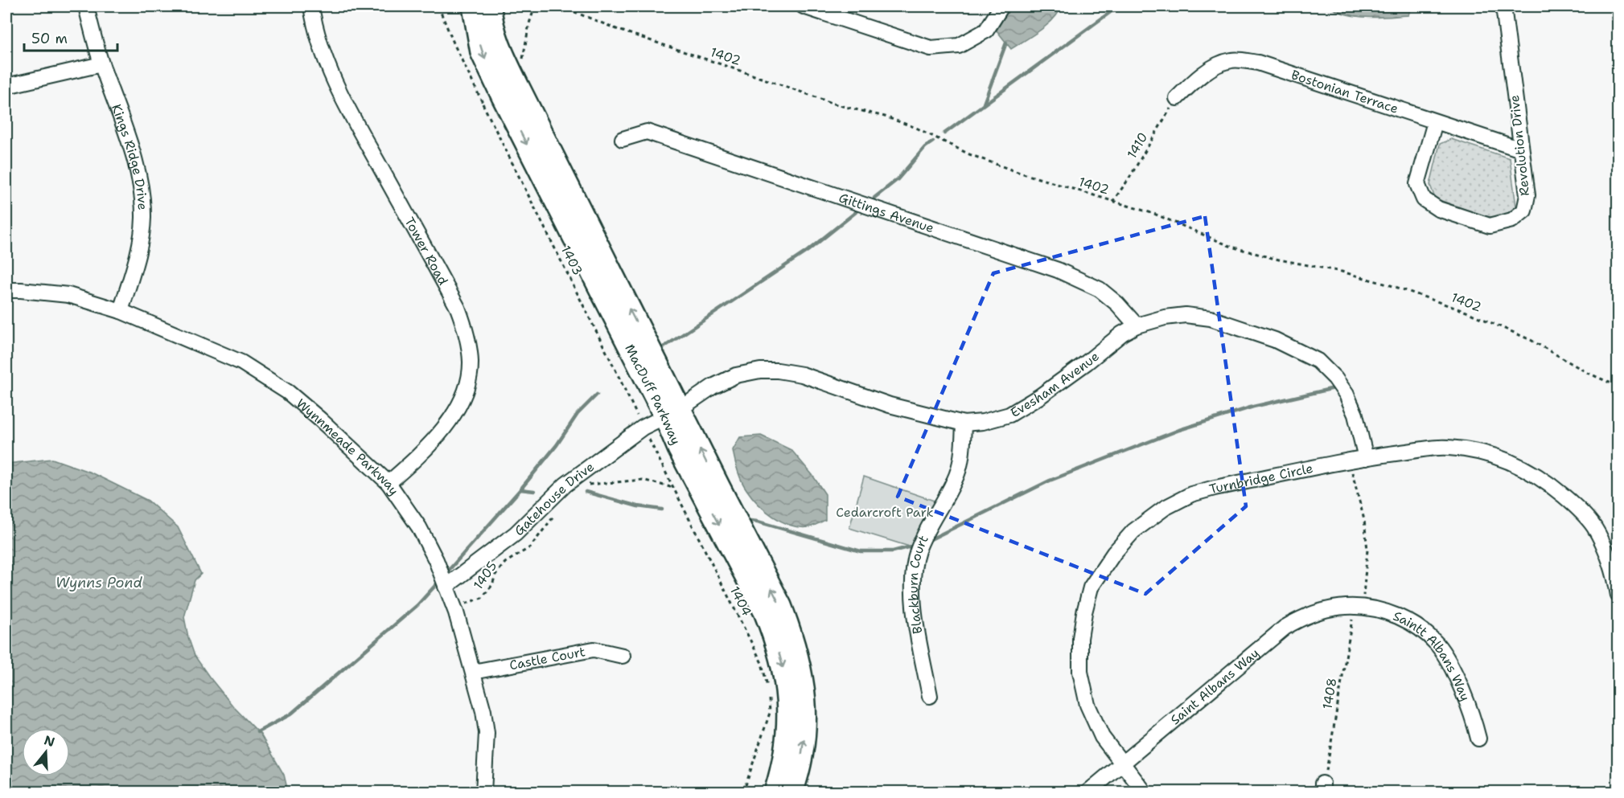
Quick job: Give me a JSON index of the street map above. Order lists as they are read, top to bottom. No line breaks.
{"streets":{"street":["Bostonian Terrace","Revolution Drive","Kings Ridge Drive","Gittings Avenue","Tower Road","Evesham Avenue","MacDuff Parkway","Wynnmeade Parkway","Turnbridge Circle","Gatehouse Drive","Blackburn Court","Castle Court","Saintt Albans Way","Saint Albans Way"],"path":["1402","1410","1403","1405","1404","1408"]},"crossings":[["1402","1410"],["Bostonian Terrace","1410"],["Bostonian Terrace","Revolution Drive"],["Kings Ridge Drive","Wynnmeade Parkway"],["Gittings Avenue","Evesham Avenue"],["Tower Road","Wynnmeade Parkway"],["1403","MacDuff Parkway"],["1403","Gatehouse Drive"],["1403","1404"],["Evesham Avenue","MacDuff Parkway"],["Evesham Avenue","Turnbridge Circle"],["Evesham Avenue","Gatehouse Drive"],["Evesham Avenue","Blackburn Court"],["MacDuff Parkway","Gatehouse Drive"],["Wynnmeade Parkway","Gatehouse Drive"],["Wynnmeade Parkway","1405"],["Wynnmeade Parkway","Castle Court"],["Turnbridge Circle","Saint Albans Way"],["Turnbridge Circle","1408"],["Gatehouse Drive","1404"],["Saintt Albans Way","Saint Albans Way"],["Saintt Albans Way","1408"],["Saint Albans Way","1408"]],"water":["Wynns Pond"],"parks":["Cedarcroft Park"],"scale_bar":"50 m","north":"top"}
